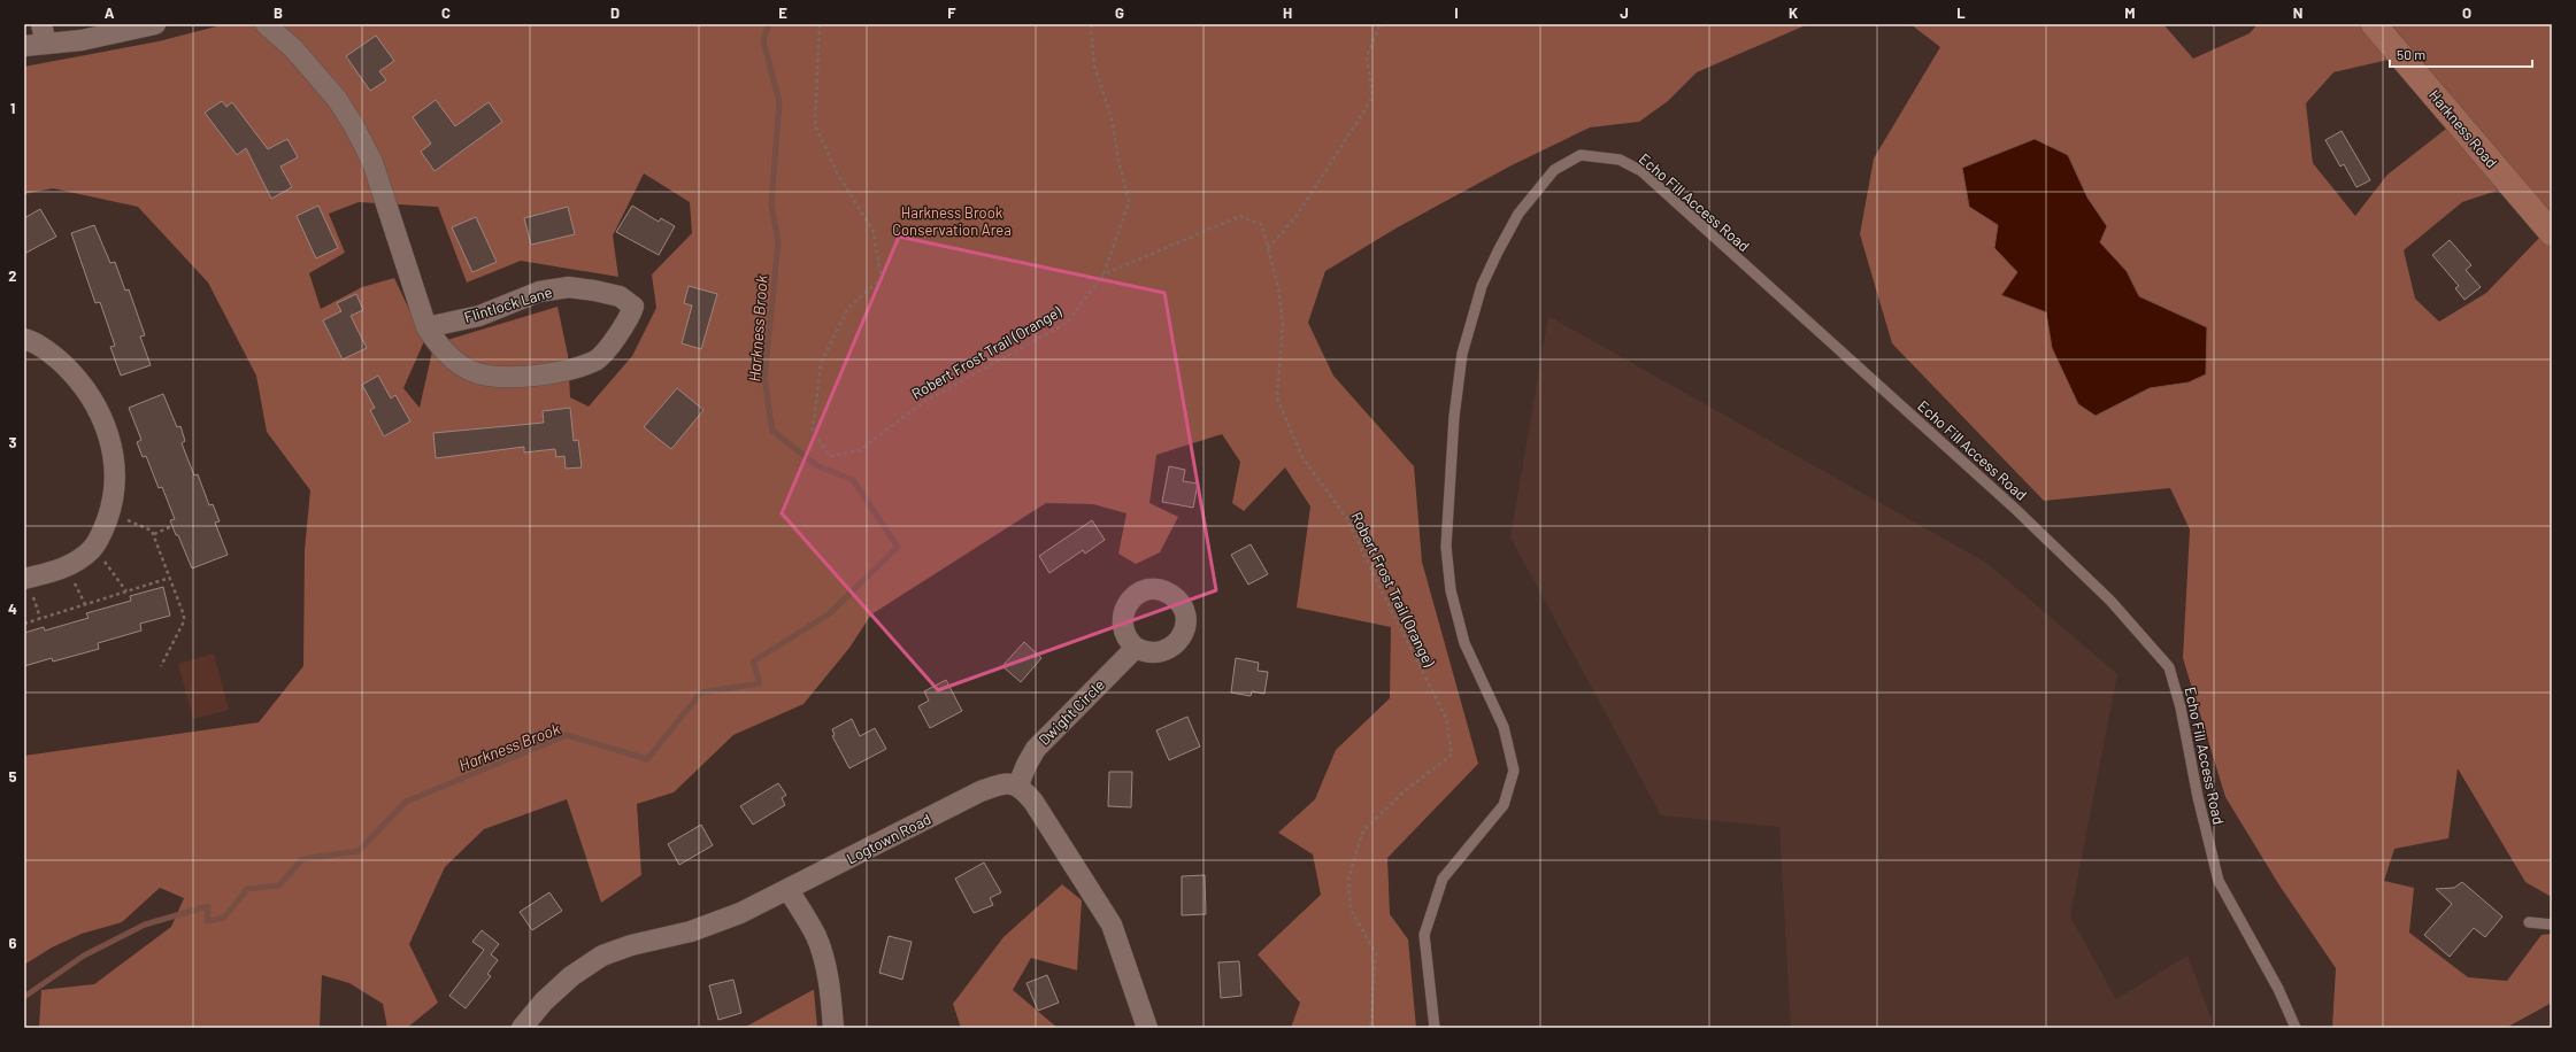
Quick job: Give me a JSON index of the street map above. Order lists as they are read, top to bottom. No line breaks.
{"streets":{"main road":["Harkness Road"],"street":["Flintlock Lane","Dwight Circle","Logtown Road"],"lane":["Echo Fill Access Road"],"path":["Robert Frost Trail (Orange)"]},"crossings":[["Dwight Circle","Logtown Road"]],"water":["Harkness Brook"],"parks":["Harkness Brook Conservation Area"],"scale_bar":"50 m","grid":{"columns":["A","B","C","D","E","F","G","H","I","J","K","L","M","N","O"],"rows":["1","2","3","4","5","6"]}}
